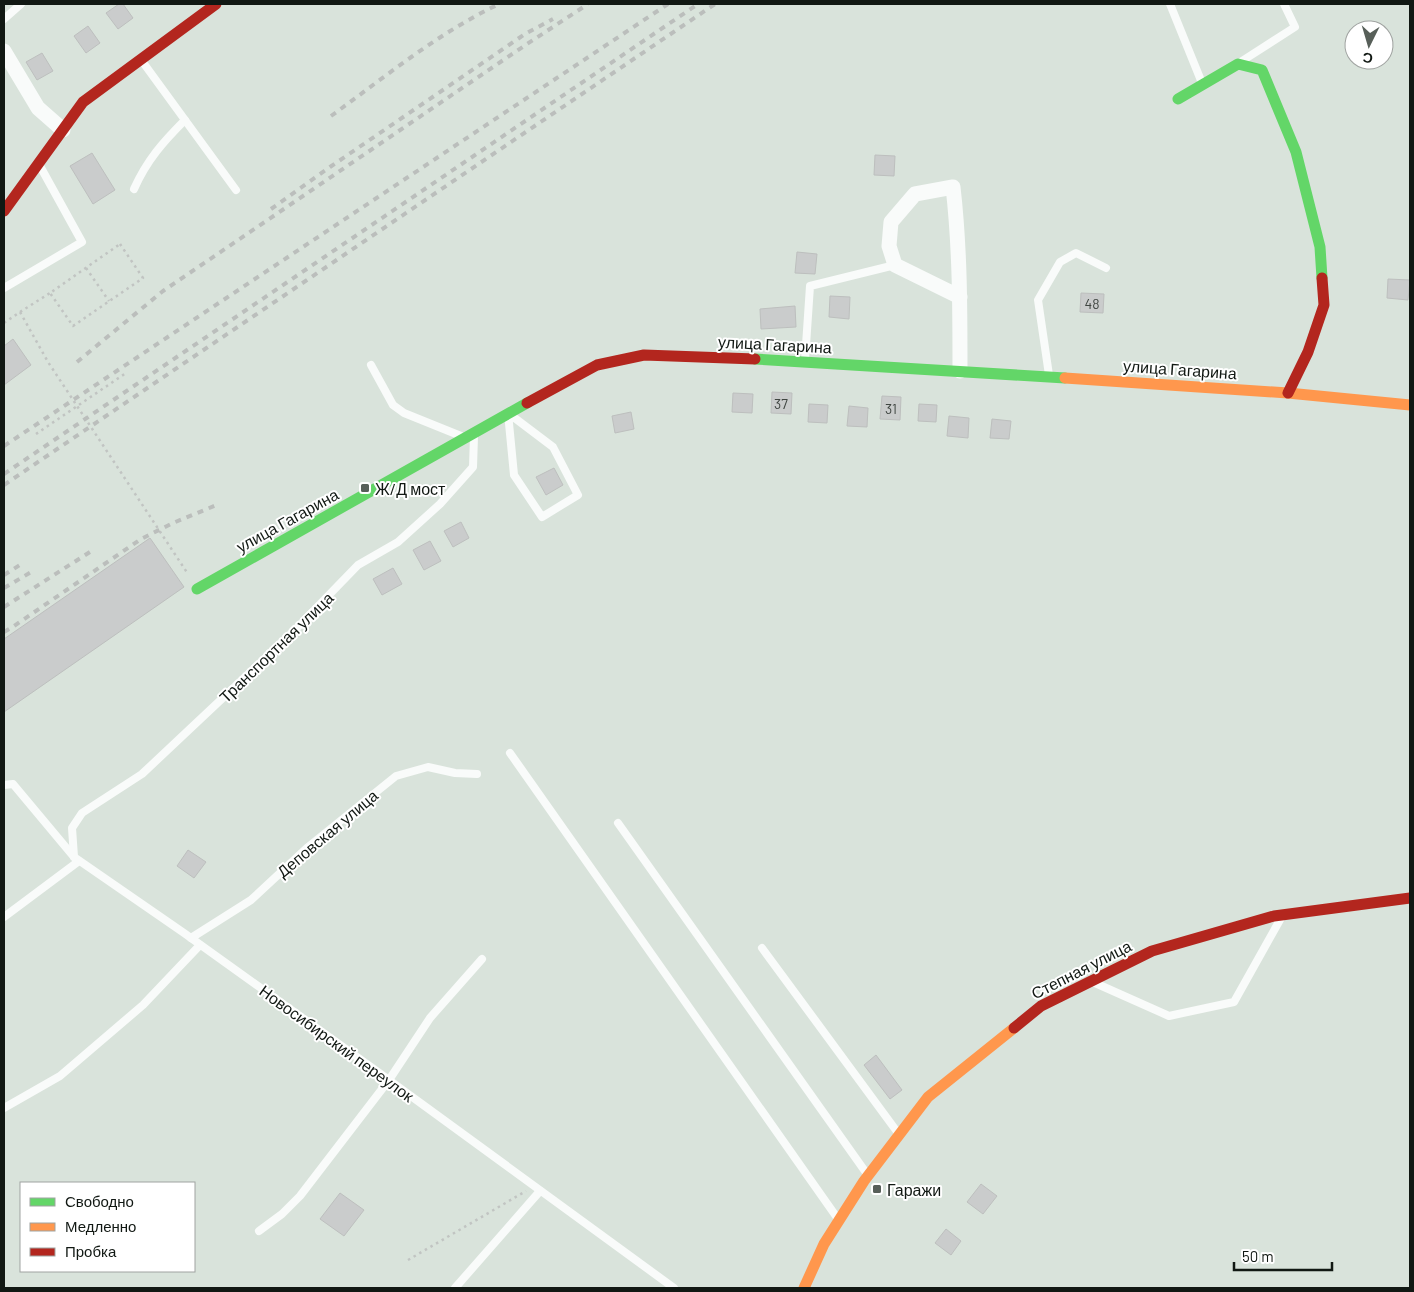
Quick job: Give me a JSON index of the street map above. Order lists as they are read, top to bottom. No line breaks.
{"streets":{"street":["улица Гагарина","Степная улица"],"lane":["Транспортная улица","Деповская улица","Новосибирский переулок"]},"crossings":[["улица Гагарина","Транспортная улица"],["Транспортная улица","Новосибирский переулок"],["Деповская улица","Новосибирский переулок"]],"places":{"transit":["Ж/Д мост","Гаражи"]},"house_numbers":["48","37","31"],"legend":["Свободно","Медленно","Пробка"],"scale_bar":"50 m","north":"bottom"}
